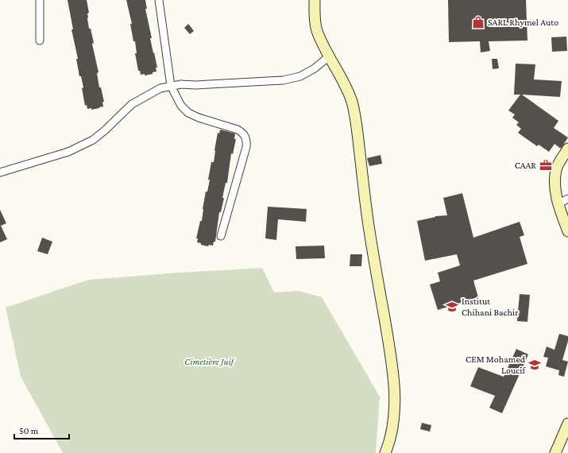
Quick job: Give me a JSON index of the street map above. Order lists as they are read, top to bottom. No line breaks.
{"parks":["Cimetière Juif"],"places":{"shop":["SARL Rhymel Auto"],"office":["CAAR"],"school or university":["Institut Chihani Bachir","CEM Mohamed Loucif"]},"scale_bar":"50 m"}
